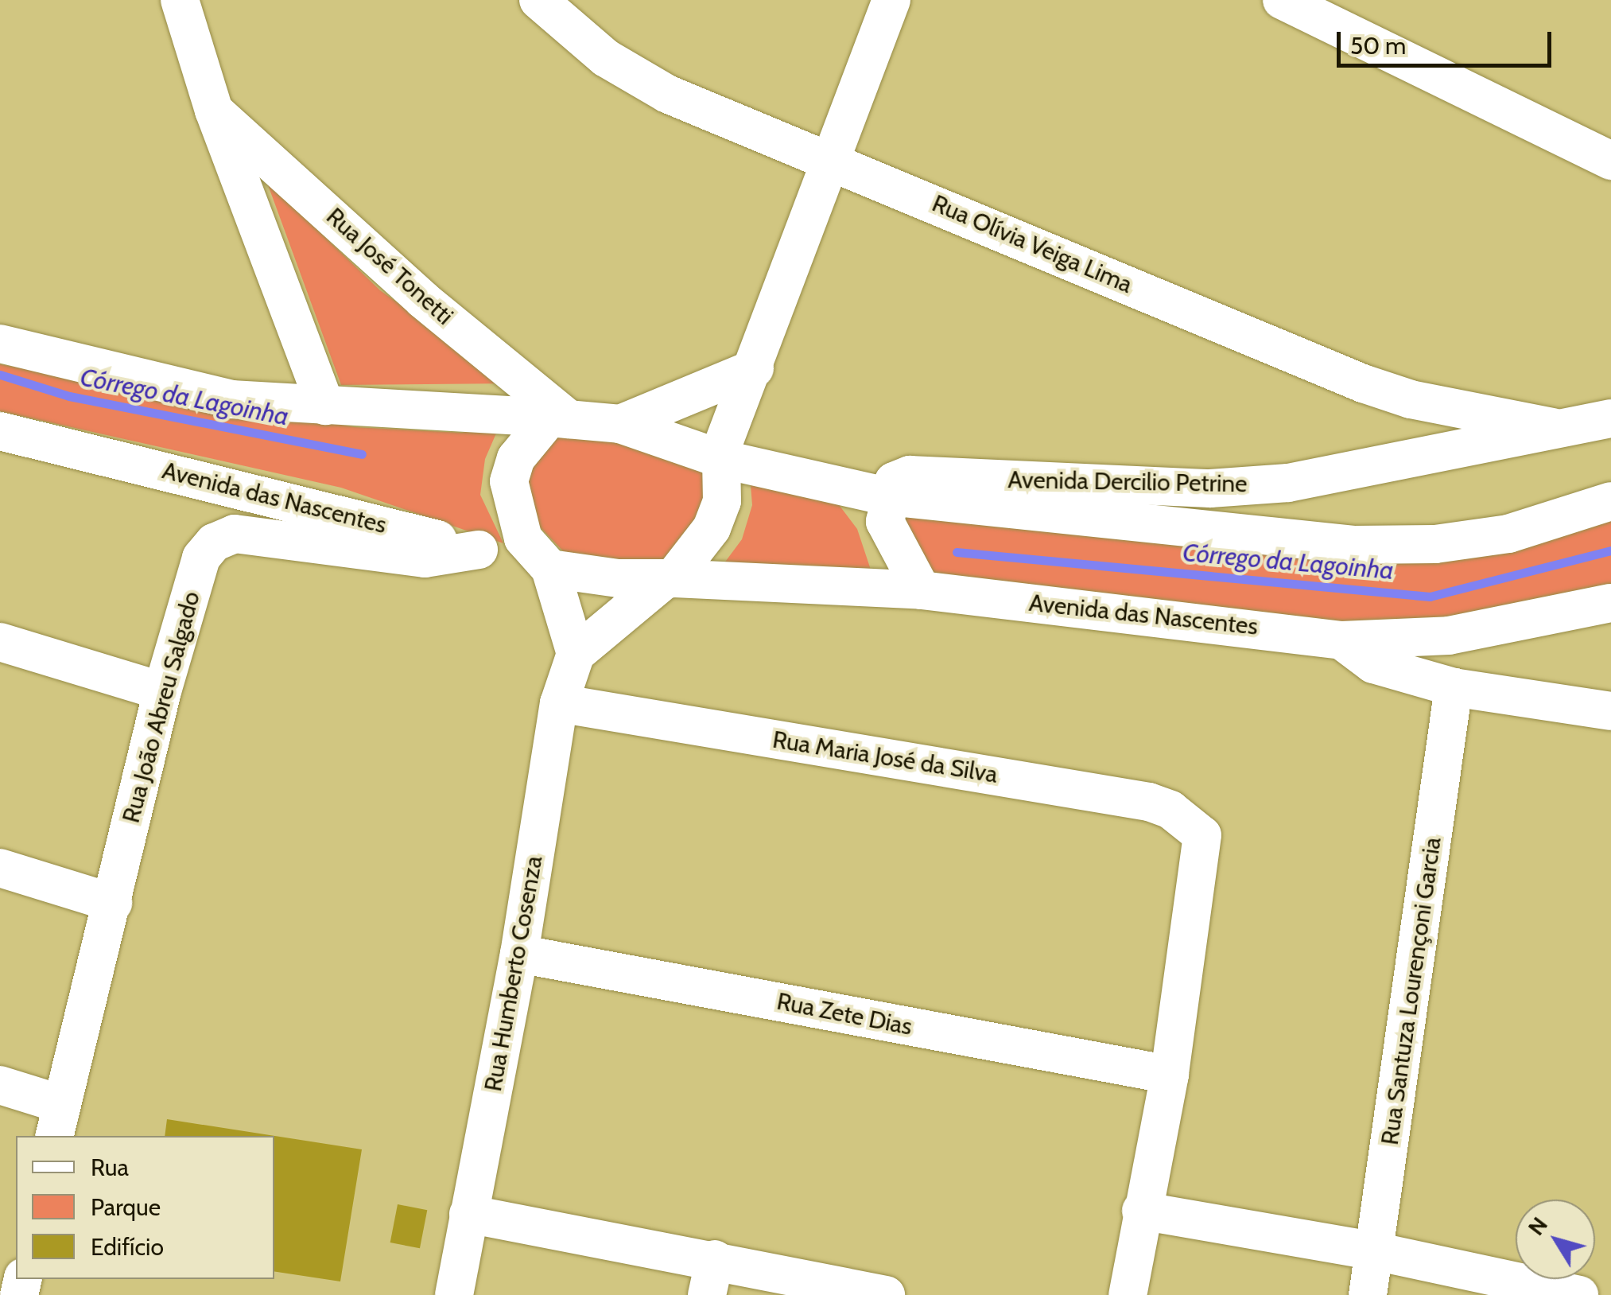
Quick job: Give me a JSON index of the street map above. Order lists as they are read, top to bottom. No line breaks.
{"streets":{"street":["Rua Olívia Veiga Lima","Rua José Tonetti","Avenida Dercilio Petrine","Avenida das Nascentes","Rua João Abreu Salgado","Rua Maria José da Silva","Rua Humberto Cosenza","Rua Santuza Lourençoni Garcia","Rua Zete Dias"]},"crossings":[["Rua Olívia Veiga Lima","Avenida Dercilio Petrine"],["Rua José Tonetti","Avenida das Nascentes"],["Avenida das Nascentes","Rua João Abreu Salgado"],["Rua Maria José da Silva","Rua Humberto Cosenza"],["Rua Maria José da Silva","Rua Zete Dias"],["Rua Humberto Cosenza","Rua Zete Dias"]],"water":["Córrego da Lagoinha"],"legend":["Rua","Parque","Edifício"],"scale_bar":"50 m","north":"top left"}
